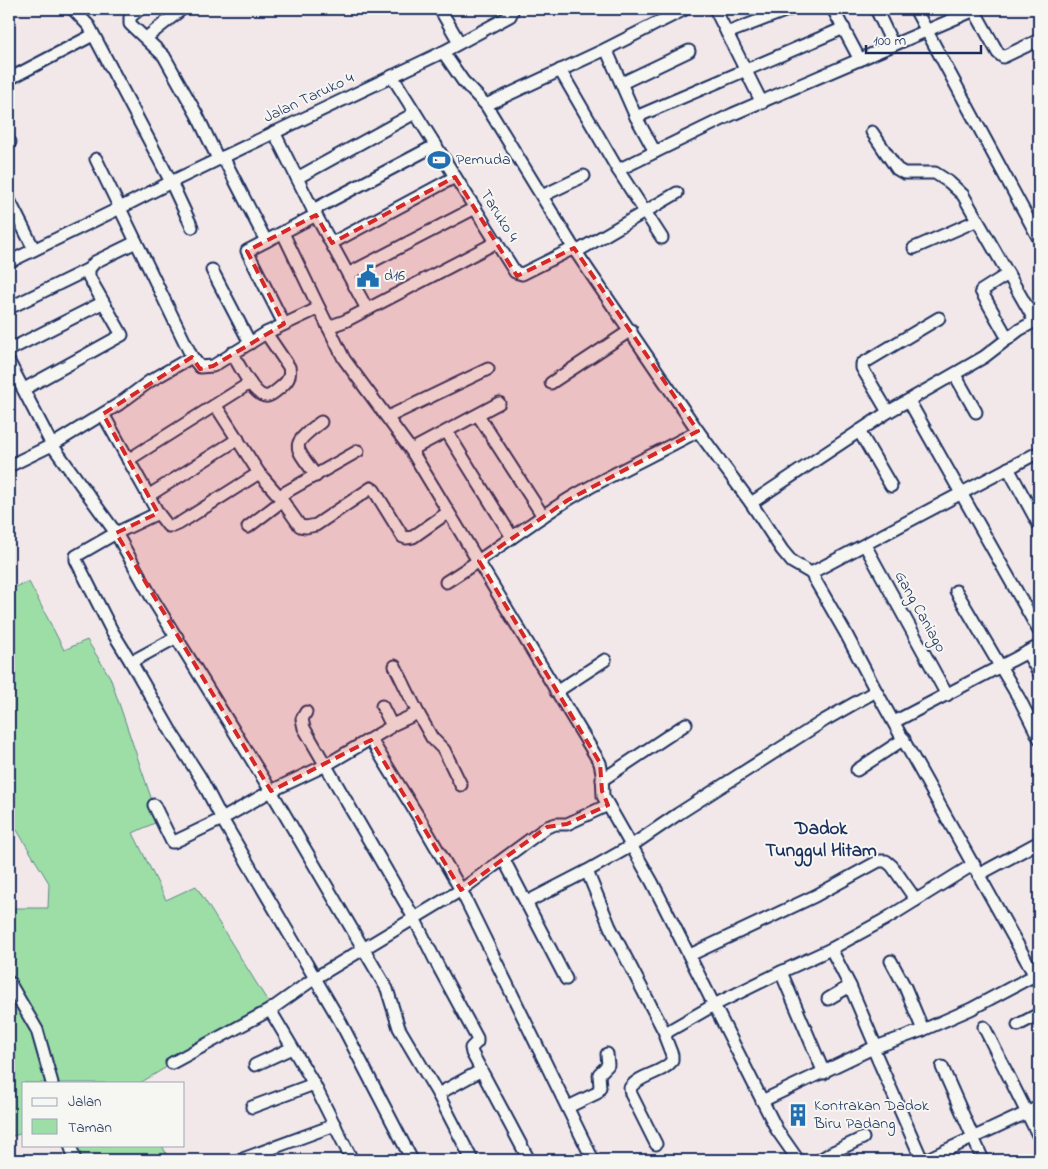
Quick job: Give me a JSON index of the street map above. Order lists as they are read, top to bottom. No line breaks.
{"streets":{"street":["Jalan Taruko 4","Taruko 4","Gang Caniago"]},"crossings":[["Jalan Taruko 4","Taruko 4"]],"districts":["Dadok Tunggul Hitam"],"places":{"sports":["Pemuda"],"public building":["d16"],"building":["Kontrakan Dadok Biru Padang"]},"legend":["Jalan","Taman"],"scale_bar":"100 m"}
